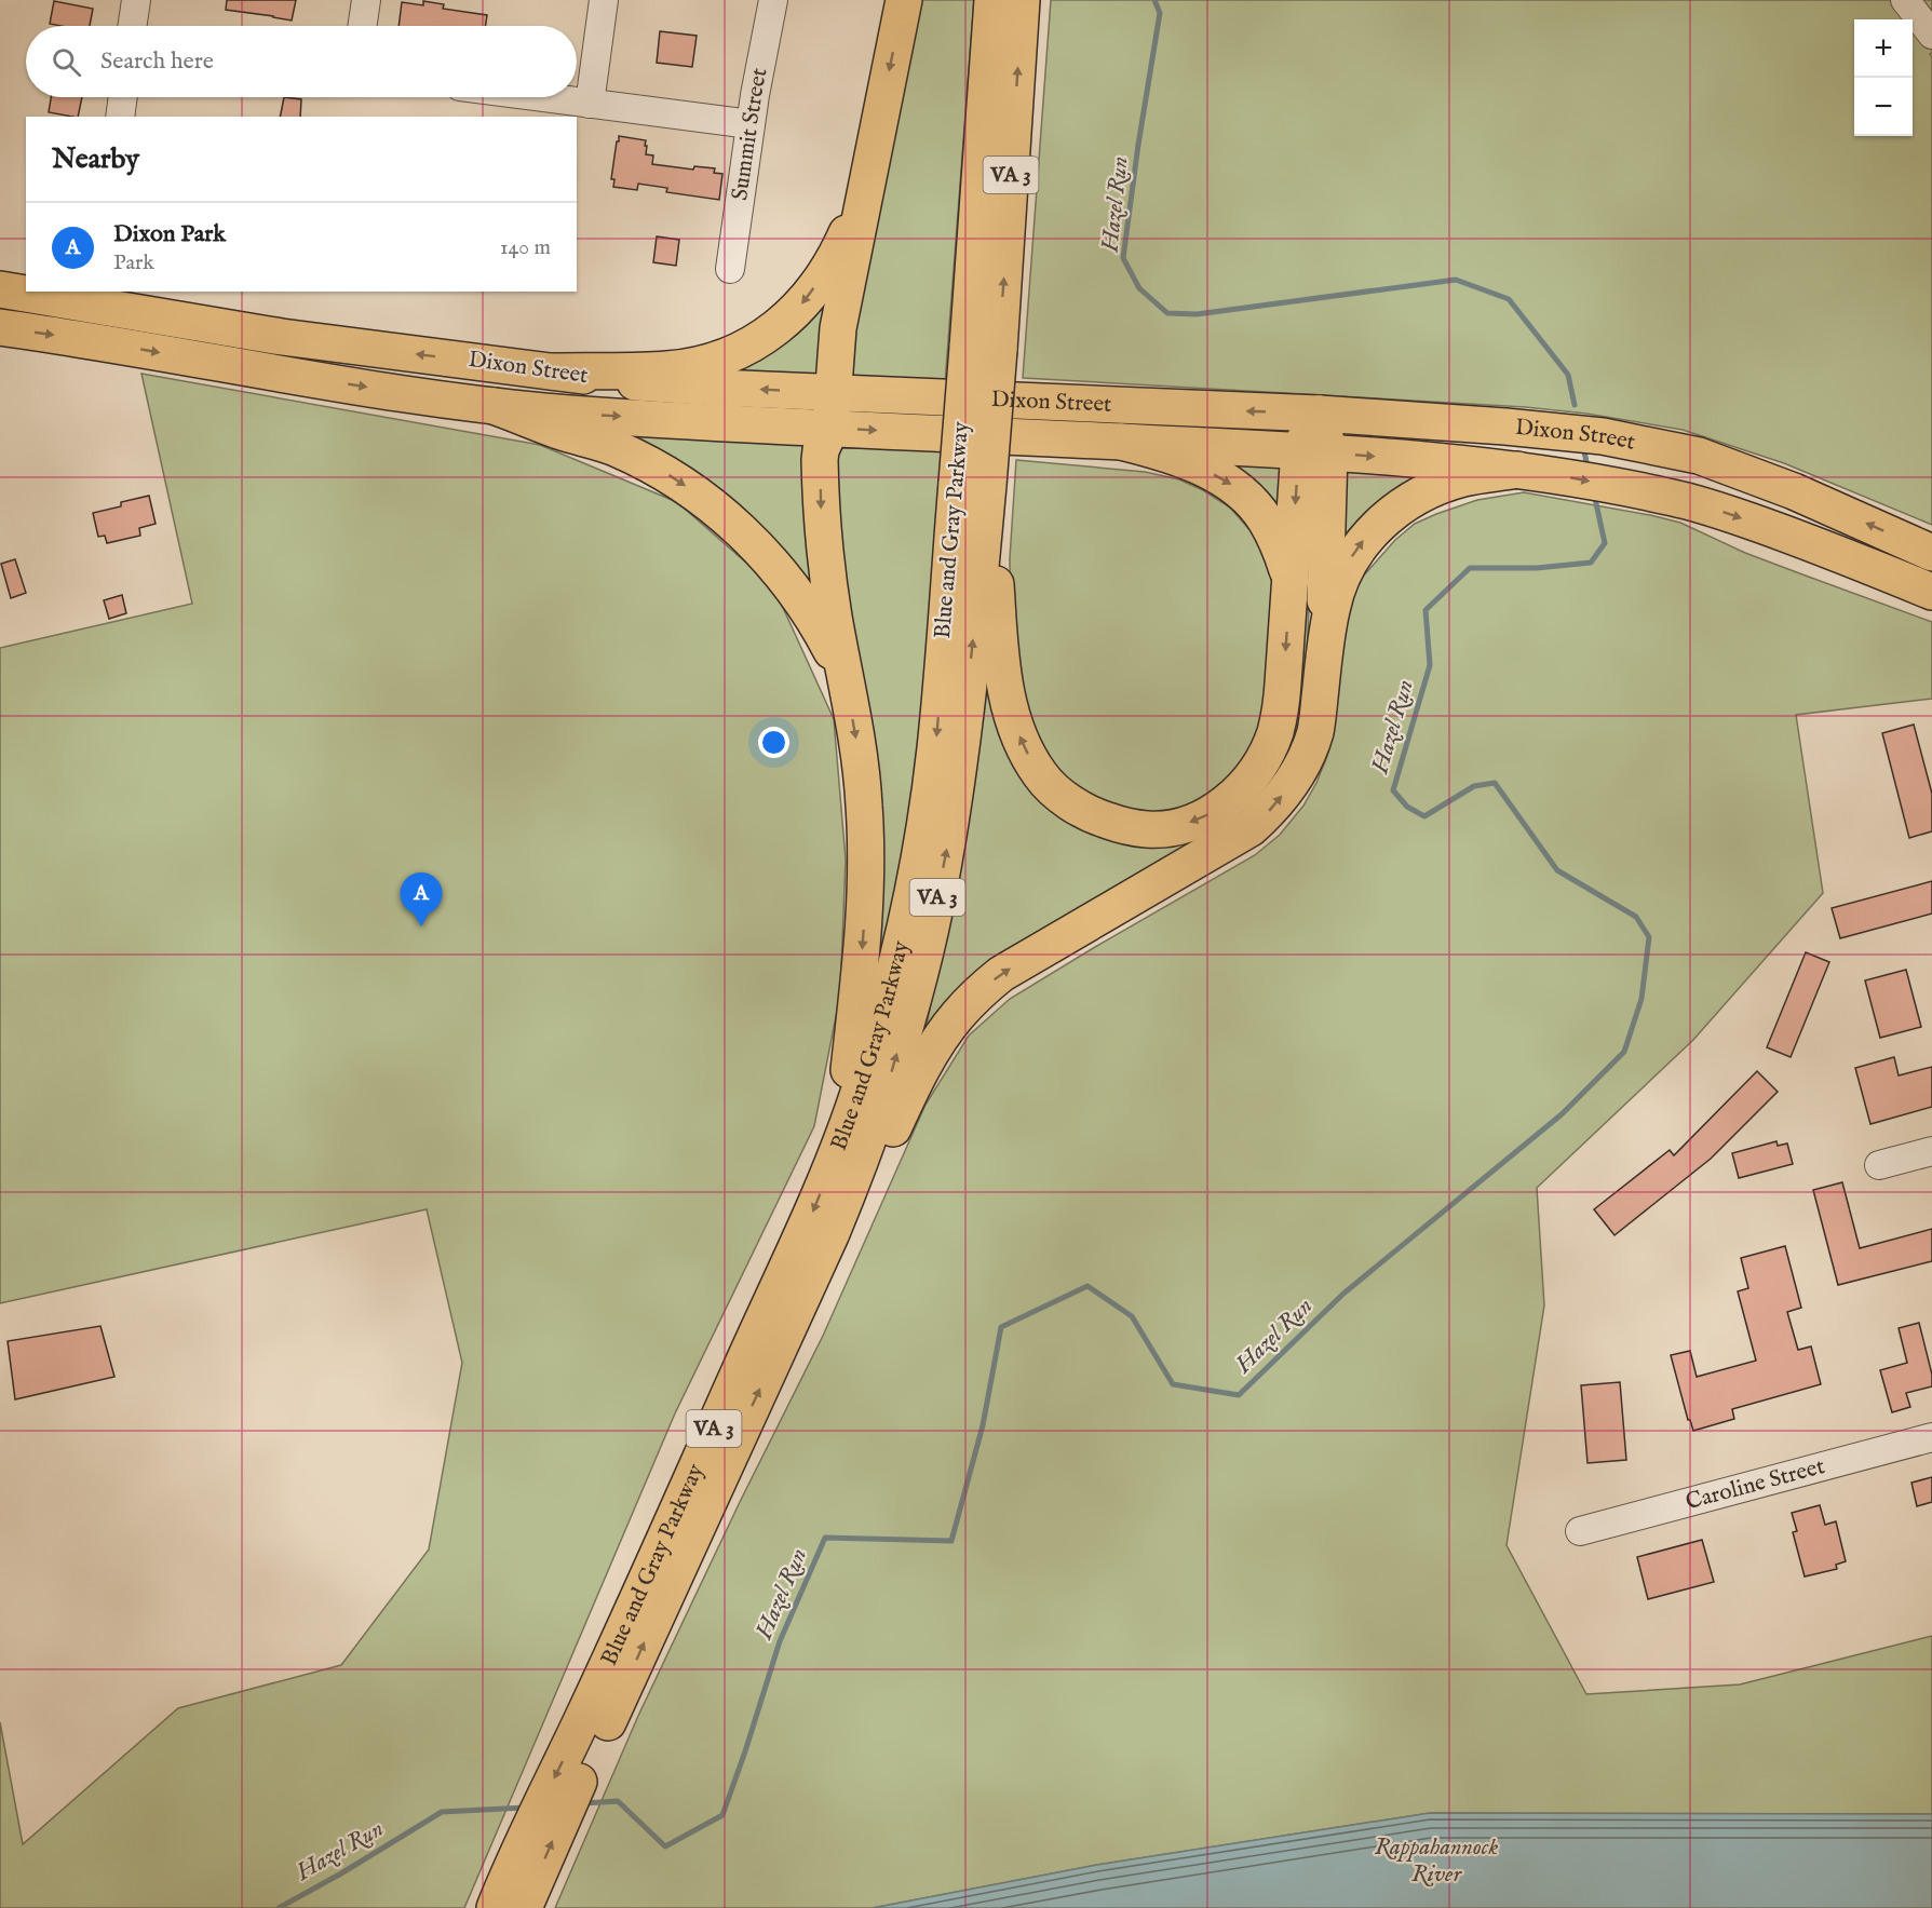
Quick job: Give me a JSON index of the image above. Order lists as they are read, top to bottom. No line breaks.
{"streets":{"main road":["VA 3","Dixon Street","Blue and Gray Parkway"],"street":["Summit Street","Caroline Street"]},"water":["Hazel Run","Rappahannock River"],"page":{"map_buttons":["+","−"],"search":"Search here","heading":"Nearby","list":[{"mark":"A","name":"Dixon Park","note":"Park","value":"140 m"}],"pins":"A"}}
